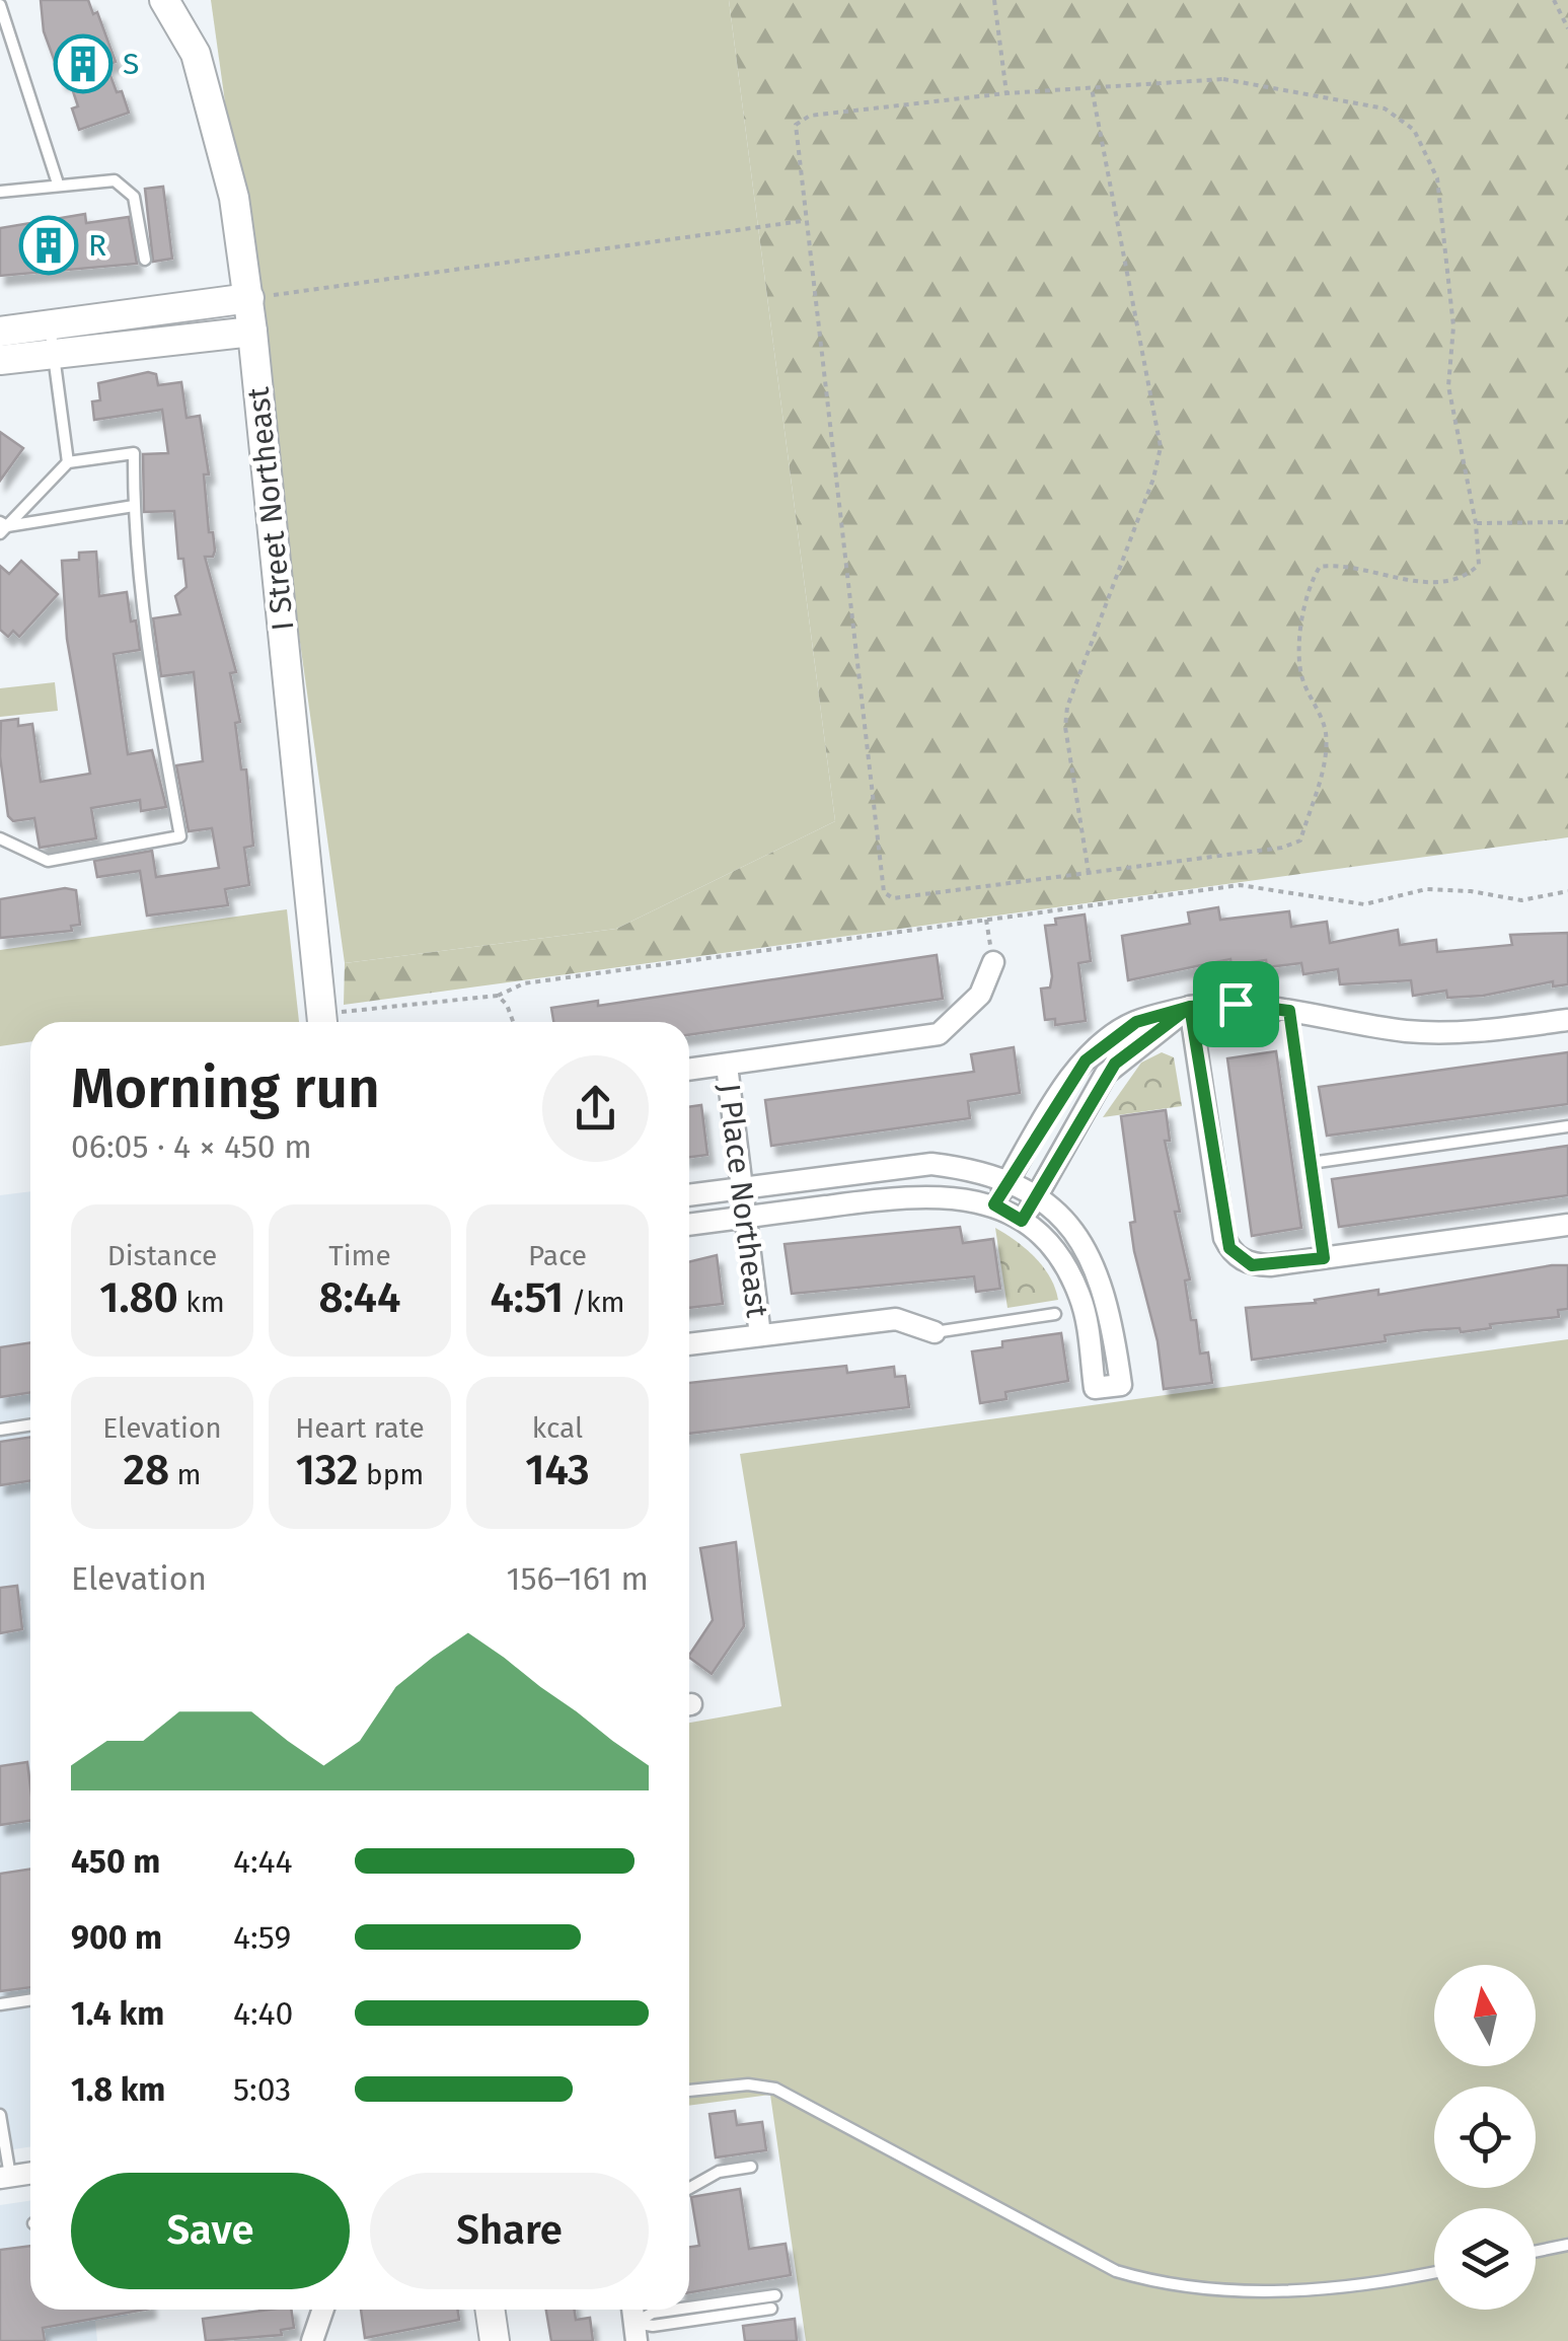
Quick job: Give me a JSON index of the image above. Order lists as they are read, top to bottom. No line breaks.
{"streets":{"street":["I Street Northeast","J Place Northeast"]},"places":{"building":["S","R"]},"north":"top","page":{"heading":["Morning run","06:05 · 4 × 450 m"],"stats":[["Distance","1.80 km"],["Time","8:44"],["Pace","4:51 /km"],["Elevation","28 m"],["Heart rate","132 bpm"],["kcal","143"]],"chart":["Elevation","156–161 m"],"list":[{"name":"450 m","note":"4:44"},{"name":"900 m","note":"4:59"},{"name":"1.4 km","note":"4:40"},{"name":"1.8 km","note":"5:03"}],"buttons":["Save","Share"]}}
